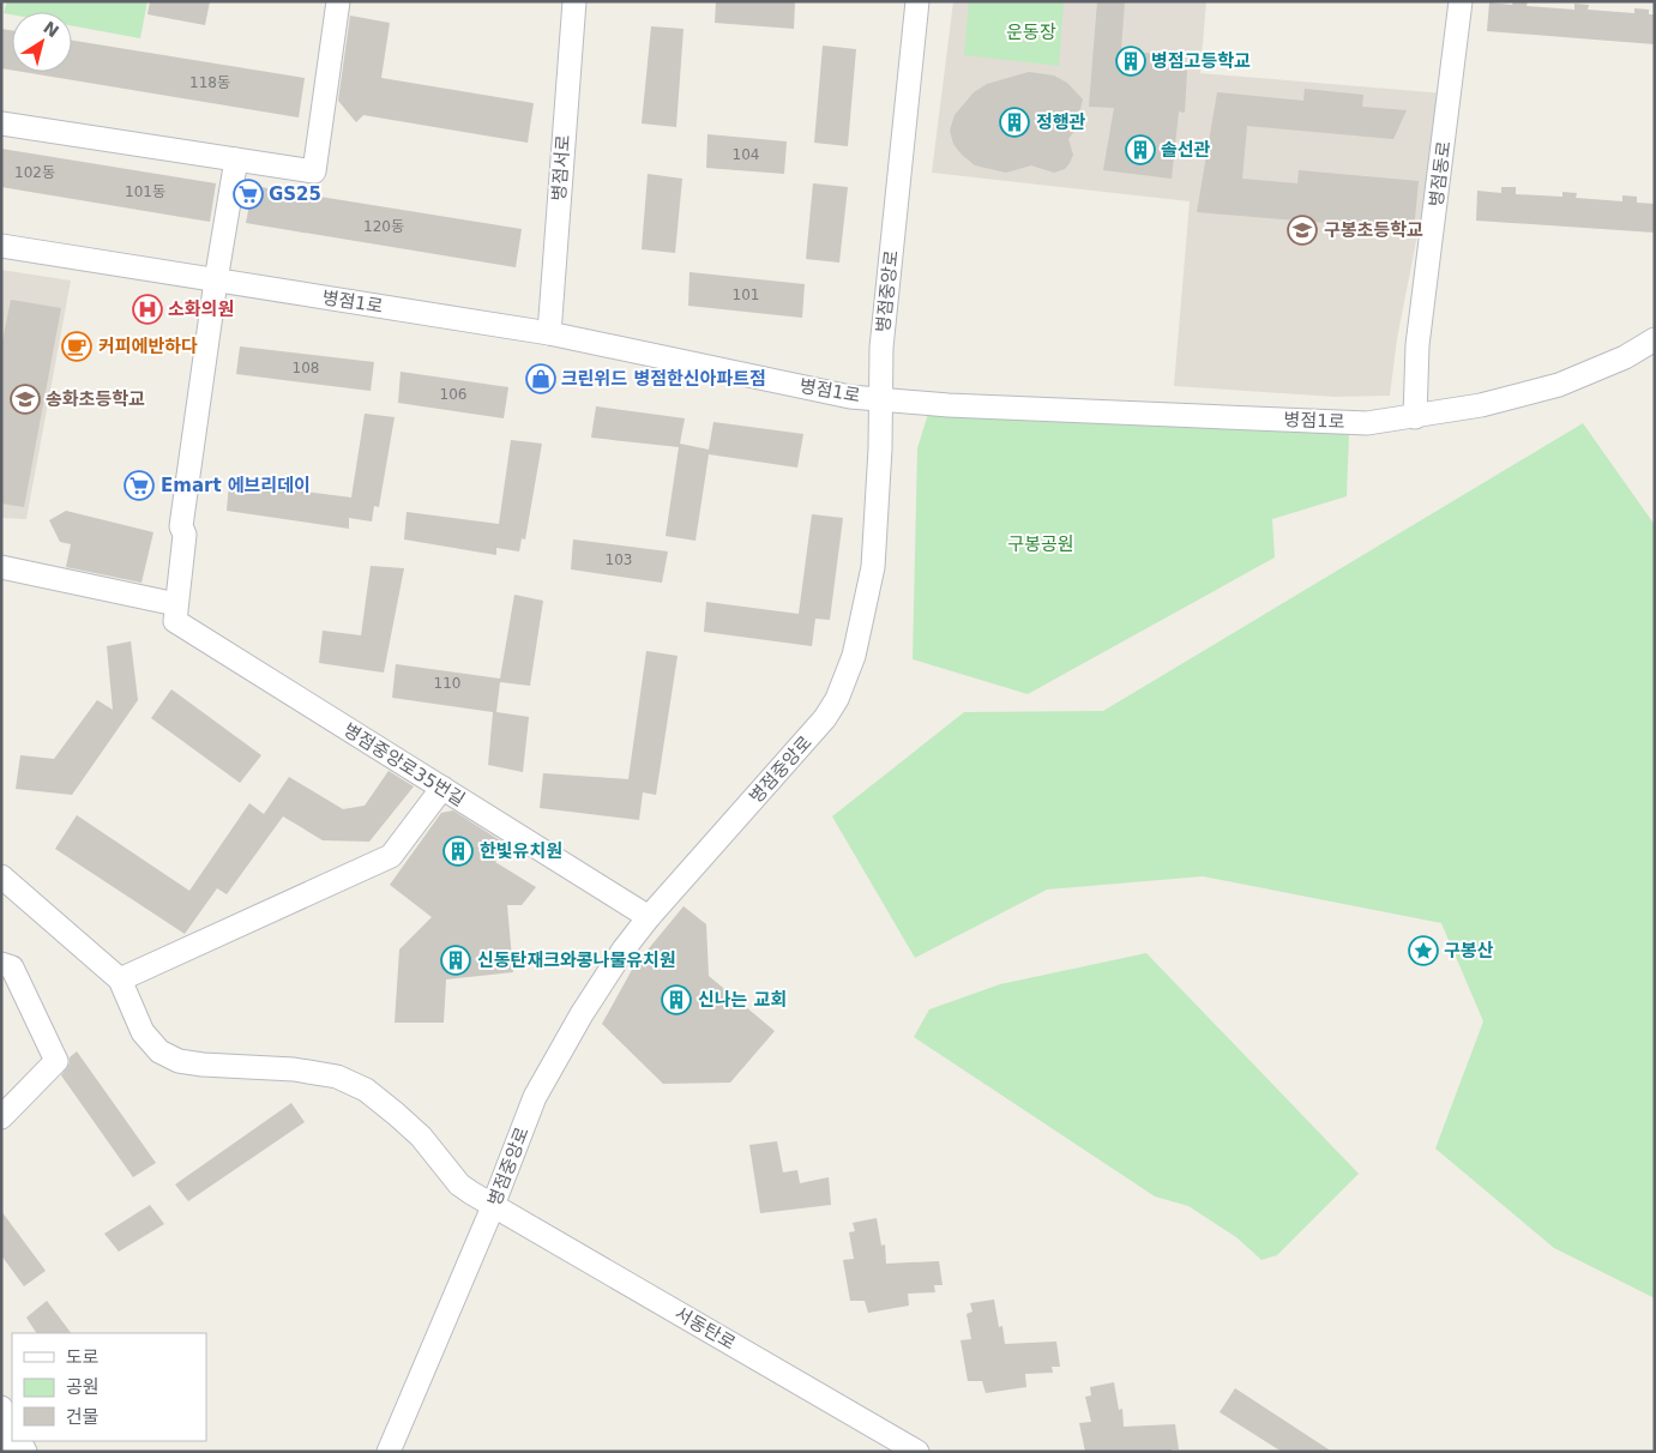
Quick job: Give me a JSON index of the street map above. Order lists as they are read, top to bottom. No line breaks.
{"streets":{"street":["병점서로","병점동로","병점중앙로","병점1로","병점중앙로35번길","서동탄로"]},"crossings":[["병점서로","병점1로"],["병점동로","병점1로"],["병점중앙로","병점1로"],["병점중앙로","병점중앙로35번길"],["병점중앙로","서동탄로"],["병점1로","병점중앙로35번길"]],"parks":["운동장","구봉공원"],"places":{"building":["병점고등학교","정행관","솔선관","한빛유치원","신동탄재크와콩나물유치원","신나는 교회"],"supermarket":["GS25","Emart 에브리데이"],"school or university":["구봉초등학교","송화초등학교"],"hospital":["소화의원"],"cafe":["커피에반하다"],"shop":["크린위드 병점한신아파트점"],"place":["구봉산"]},"house_numbers":["118동","104","102동","101동","120동","101","108","106","103","110"],"legend":["도로","공원","건물"],"north":"top right"}
